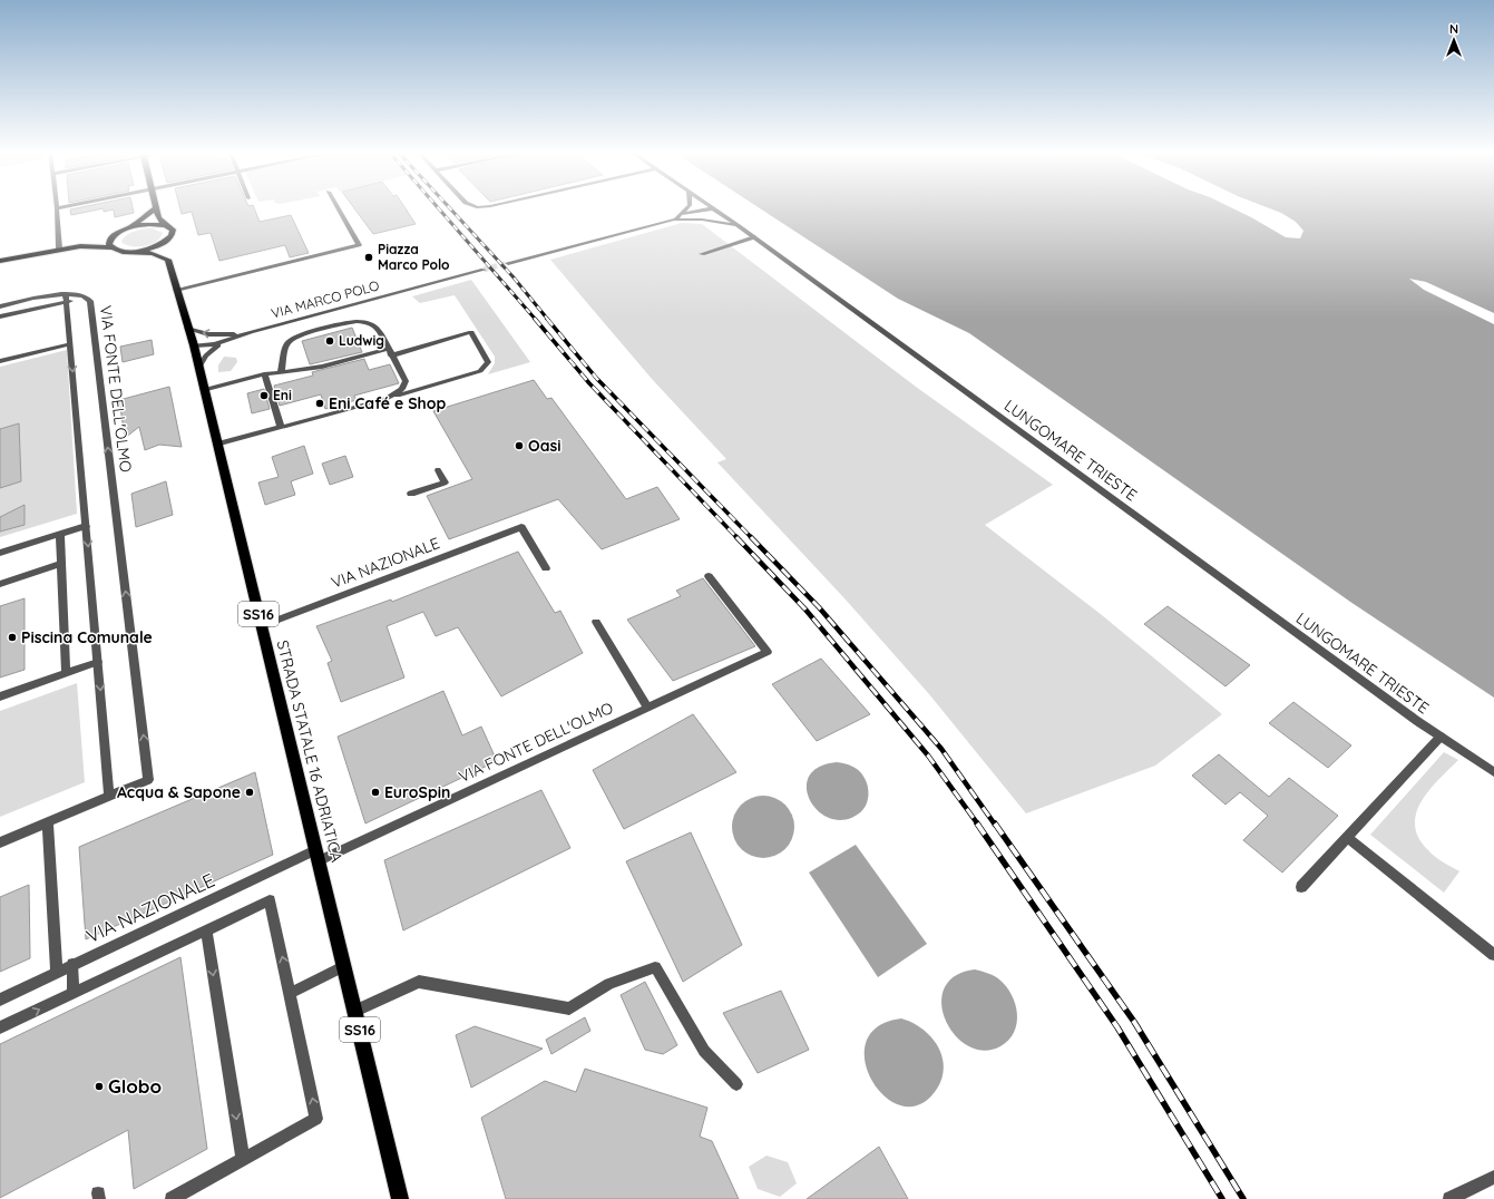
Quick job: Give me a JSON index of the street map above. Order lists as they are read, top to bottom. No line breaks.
{"streets":{"main road":["SS16","STRADA STATALE 16 ADRIATICA"],"street":["VIA MARCO POLO","VIA FONTE DELL'OLMO","LUNGOMARE TRIESTE","VIA NAZIONALE"]},"crossings":[["VIA MARCO POLO","STRADA STATALE 16 ADRIATICA"],["VIA FONTE DELL'OLMO","VIA NAZIONALE"],["VIA FONTE DELL'OLMO","STRADA STATALE 16 ADRIATICA"],["VIA NAZIONALE","STRADA STATALE 16 ADRIATICA"]],"places":["Piazza Marco Polo","Ludwig","Eni","Eni Café e Shop","Oasi","Piscina Comunale","Acqua & Sapone","EuroSpin","Globo"],"north":"top"}
